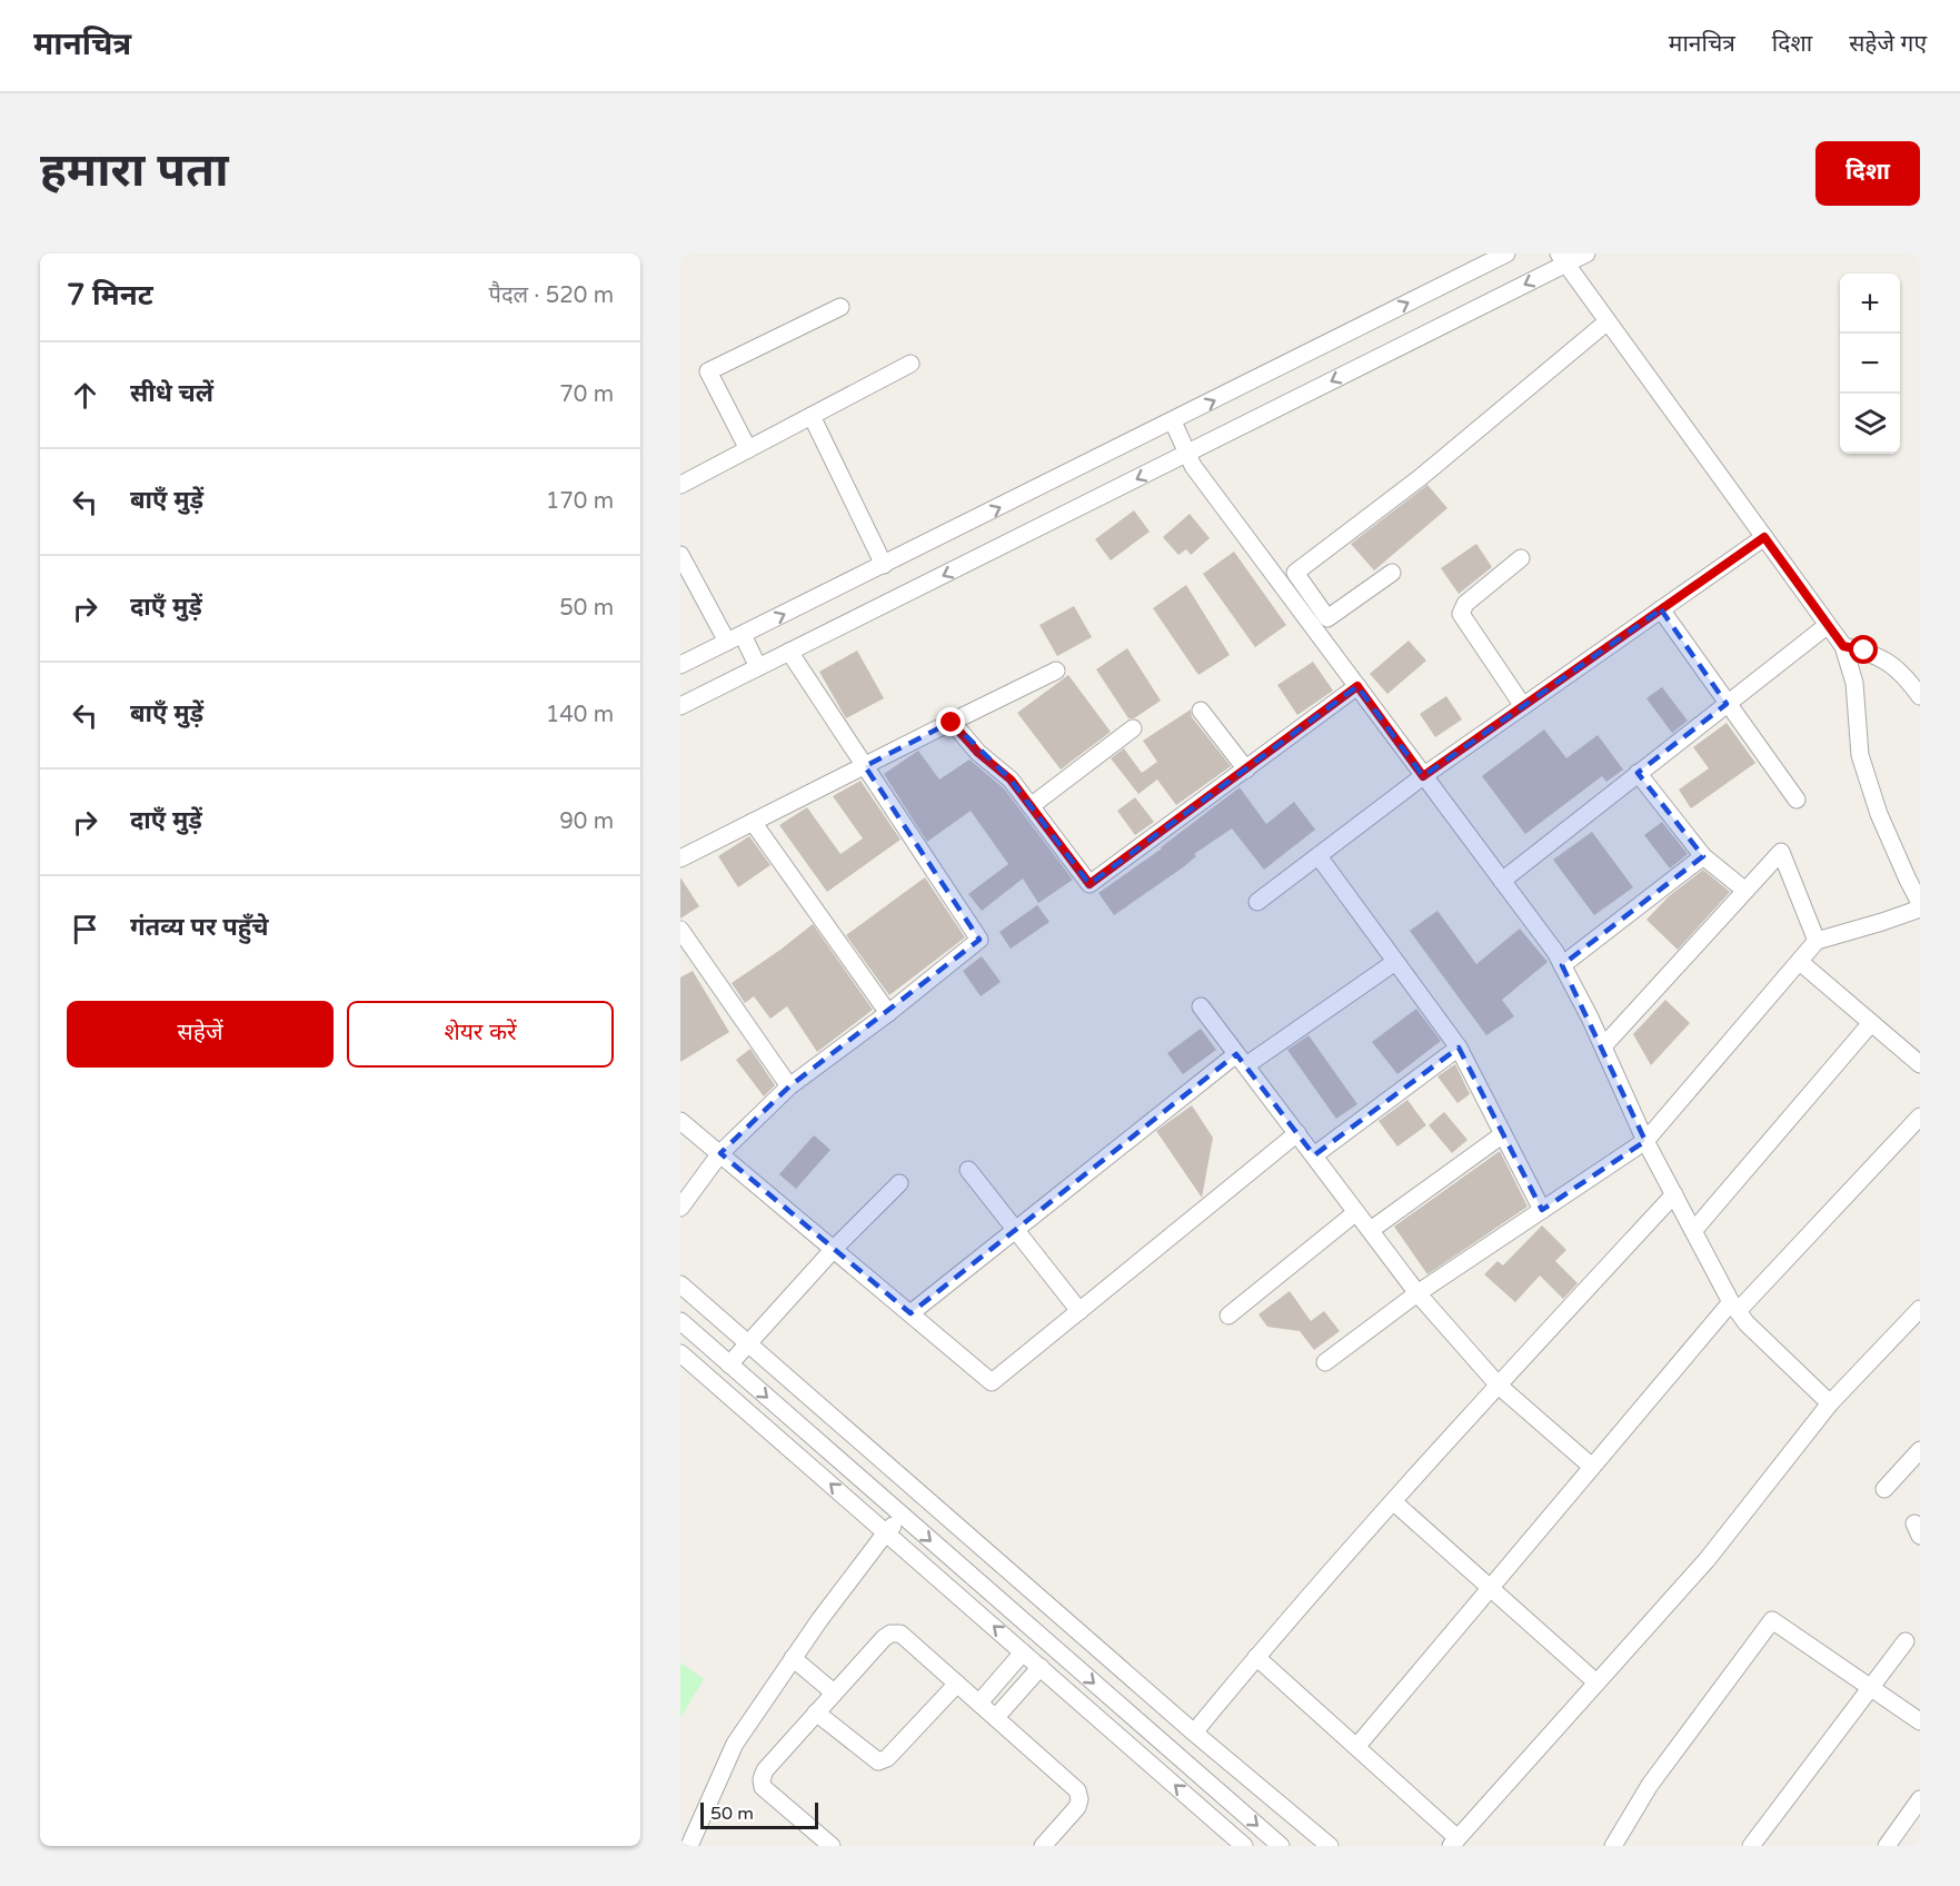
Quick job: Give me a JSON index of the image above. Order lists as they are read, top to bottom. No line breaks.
{"scale_bar":"50 m","page":{"header":"मानचित्र","nav":["मानचित्र","दिशा","सहेजे गए"],"buttons":["दिशा",["सहेजें","शेयर करें"]],"title":"हमारा पता","heading":["7 मिनट","पैदल · 520 m"],"map_buttons":["+","−"],"list":[["सीधे चलें","70 m"],["बाएँ मुड़ें","170 m"],["दाएँ मुड़ें","50 m"],["बाएँ मुड़ें","140 m"],["दाएँ मुड़ें","90 m"],"गंतव्य पर पहुँचे"],"scale":"50 m"}}
